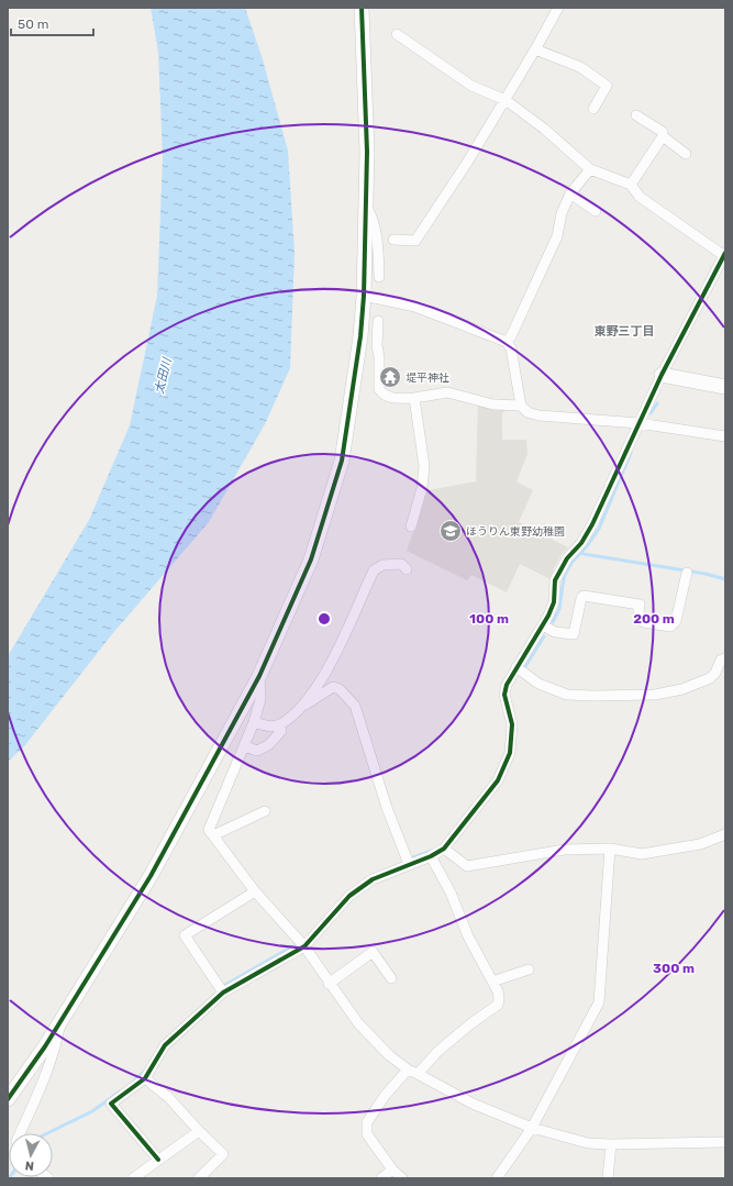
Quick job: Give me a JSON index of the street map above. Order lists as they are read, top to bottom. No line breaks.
{"districts":["東野三丁目"],"water":["太田川"],"places":{"temple":["堤平神社"],"school or university":["ほうりん東野幼稚園"]},"scale_bar":"50 m","north":"bottom","rings":["100 m","200 m","300 m"]}
